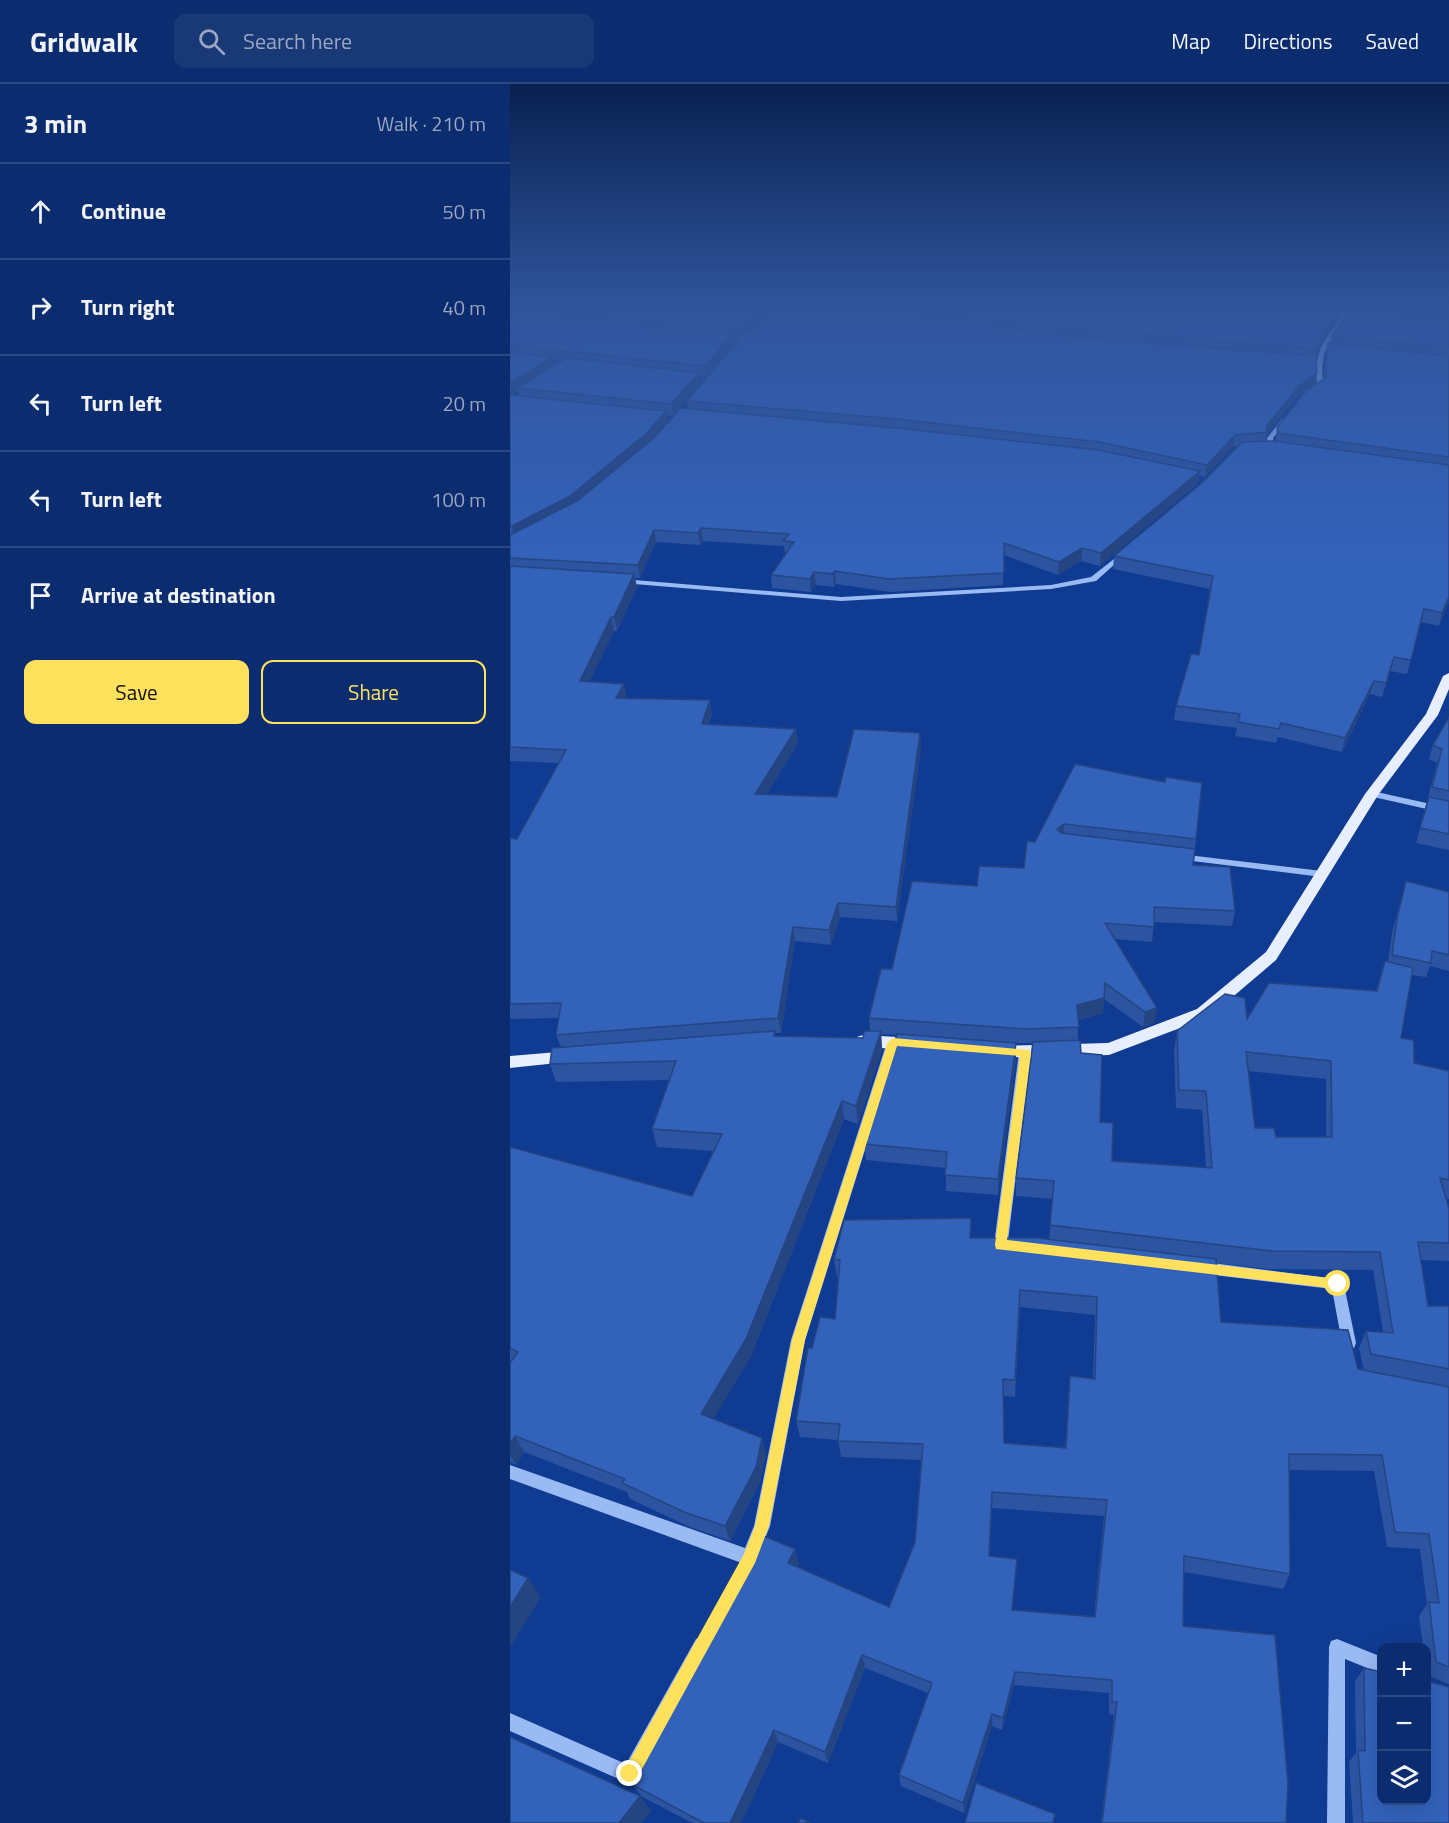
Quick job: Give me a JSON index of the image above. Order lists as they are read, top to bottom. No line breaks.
{"page":{"header":"Gridwalk","search":"Search here","nav":["Map","Directions","Saved"],"heading":["3 min","Walk · 210 m"],"list":[["Continue","50 m"],["Turn right","40 m"],["Turn left","20 m"],["Turn left","100 m"],"Arrive at destination"],"buttons":["Save","Share"],"map_buttons":["+","−"]}}
